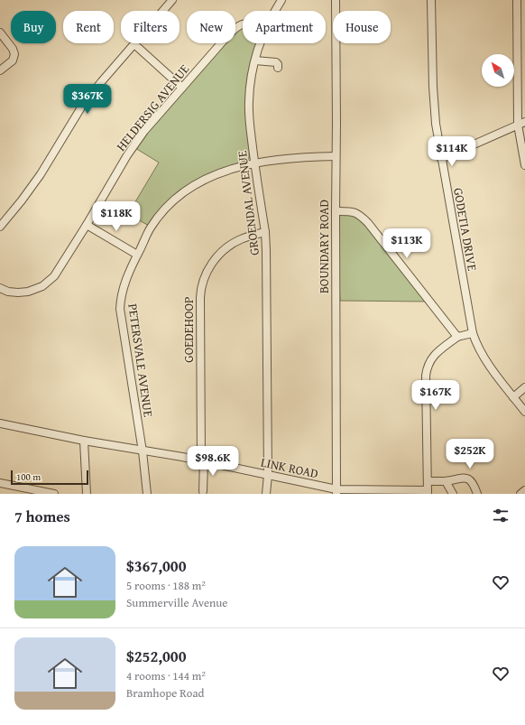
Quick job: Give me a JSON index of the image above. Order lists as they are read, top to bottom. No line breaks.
{"streets":{"street":["HELDERSIG AVENUE","GROENDAL AVENUE","GODETIA DRIVE","BOUNDARY ROAD","GOEDEHOOP","PETERSVALE AVENUE","LINK ROAD"]},"crossings":[["GROENDAL AVENUE","GOEDEHOOP"],["GROENDAL AVENUE","PETERSVALE AVENUE"],["GROENDAL AVENUE","LINK ROAD"],["BOUNDARY ROAD","PETERSVALE AVENUE"],["BOUNDARY ROAD","LINK ROAD"],["GOEDEHOOP","LINK ROAD"],["PETERSVALE AVENUE","LINK ROAD"]],"scale_bar":"100 m","north":"top left","page":{"chip":["Buy","Rent","Filters","New","Apartment","House"],"price":["$367K","$114K","$118K","$113K","$167K","$252K","$98.6K"],"scale":"100 m","heading":"7 homes","list":[{"name":"$367,000","note":"5 rooms · 188 m² · Summerville Avenue"},{"name":"$252,000","note":"4 rooms · 144 m² · Bramhope Road"}]}}
